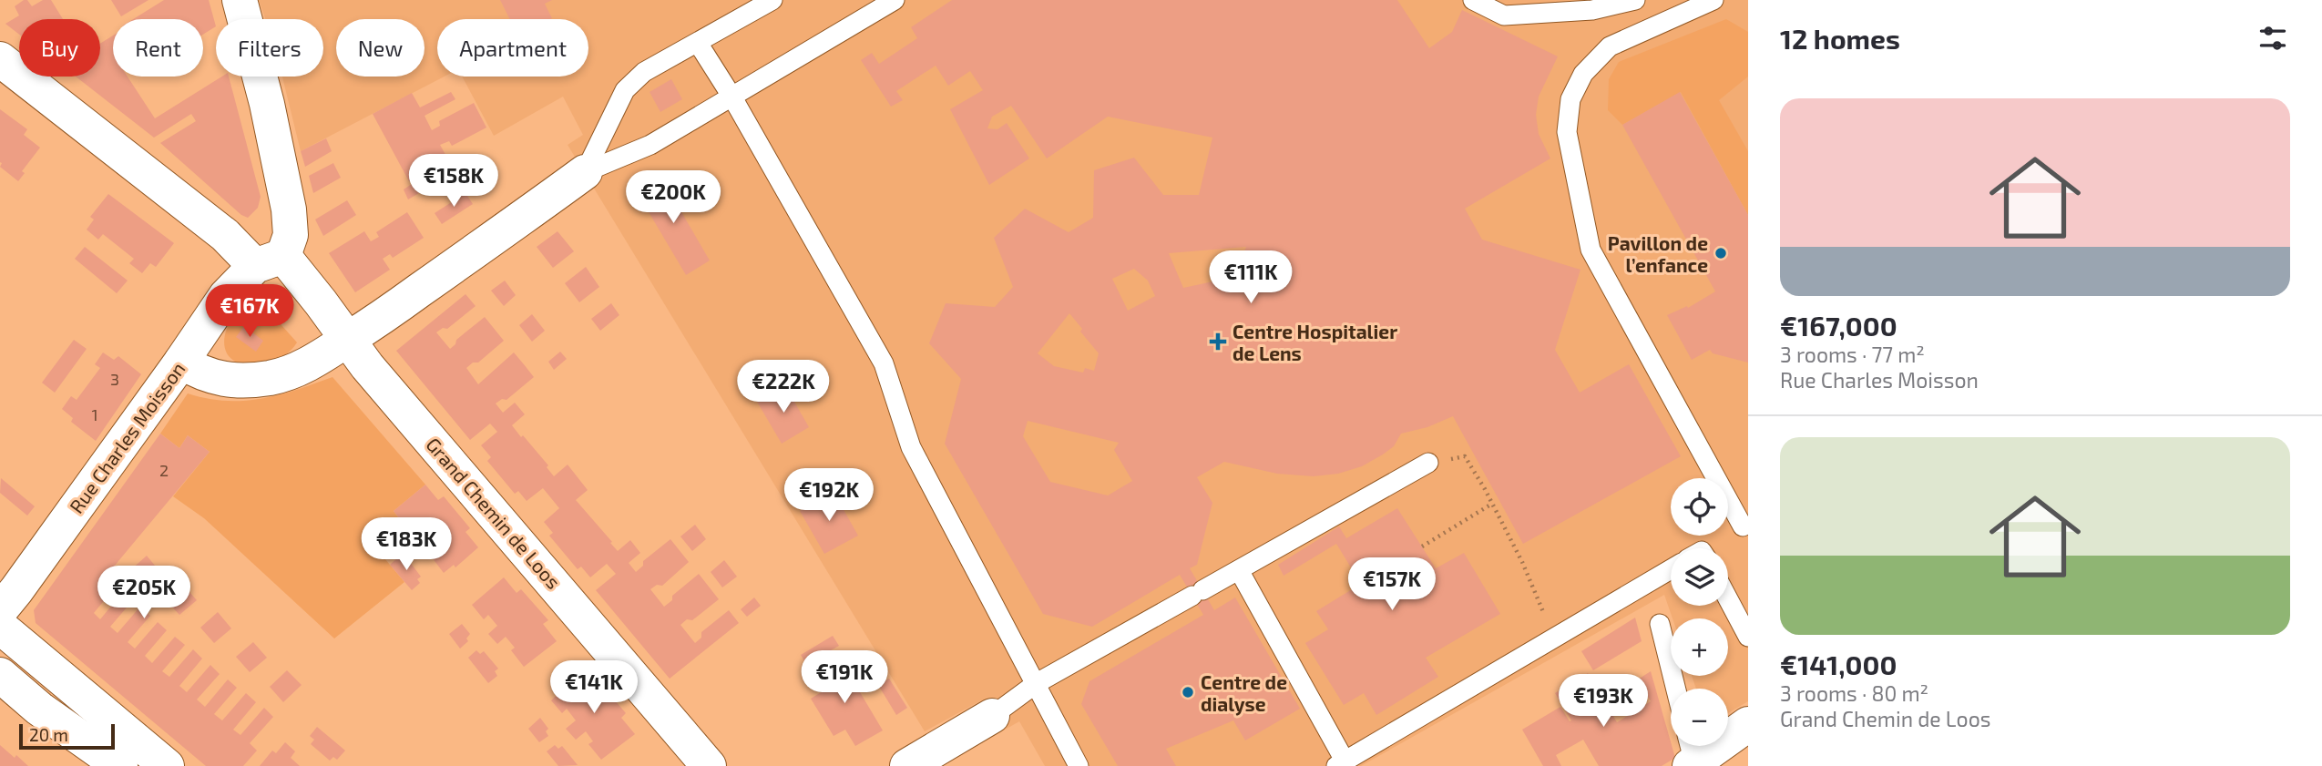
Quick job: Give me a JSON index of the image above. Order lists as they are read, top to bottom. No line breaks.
{"streets":{"street":["Rue Charles Moisson","Grand Chemin de Loos"]},"crossings":[["Rue Charles Moisson","Grand Chemin de Loos"]],"places":{"other":["Pavillon de l’enfance","Centre de dialyse"],"health":["Centre Hospitalier de Lens"]},"house_numbers":["3","1","2"],"scale_bar":"20 m","page":{"heading":"12 homes","chip":["Buy","Rent","Filters","New","Apartment"],"list":[{"name":"€167,000","note":"3 rooms · 77 m² · Rue Charles Moisson"},{"name":"€141,000","note":"3 rooms · 80 m² · Grand Chemin de Loos"}],"price":["€158K","€200K","€111K","€167K","€222K","€192K","€183K","€157K","€205K","€191K","€141K","€193K"],"map_buttons":["+","−"],"scale":"20 m"}}
